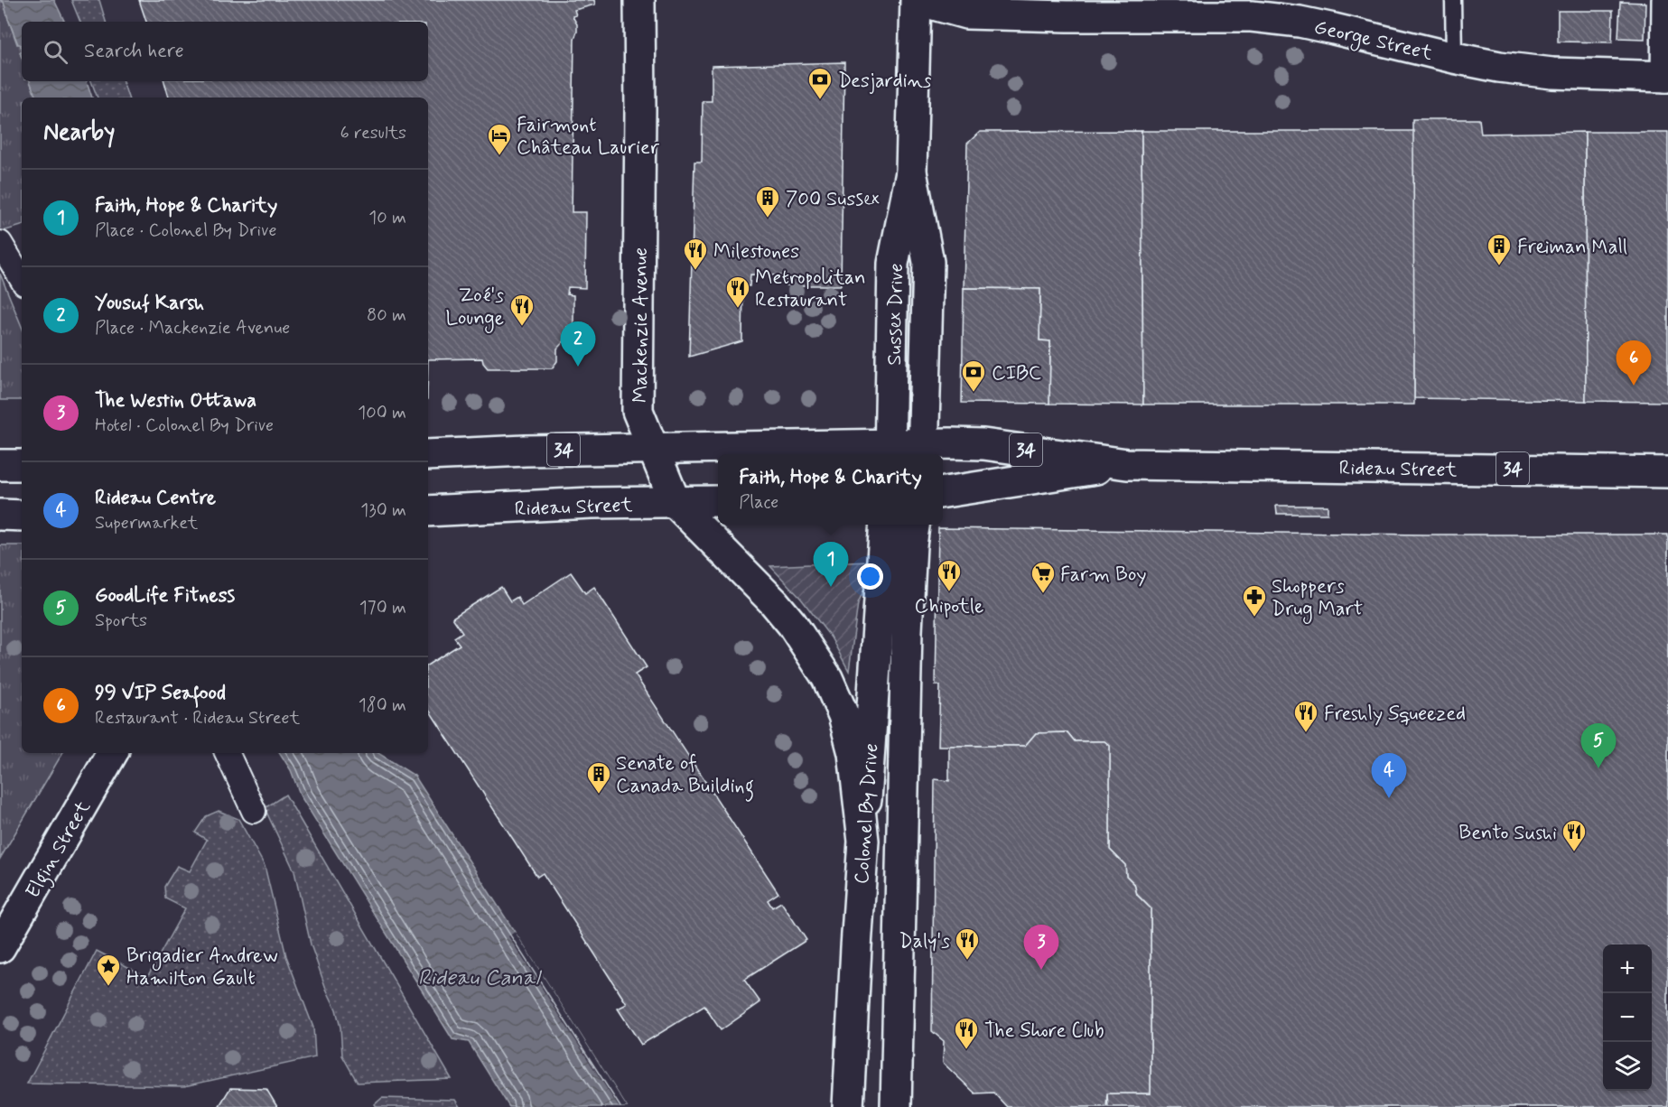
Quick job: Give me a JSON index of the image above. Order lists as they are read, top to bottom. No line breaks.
{"streets":{"main road":["George Street","Sussex Drive","Mackenzie Avenue","34","Rideau Street","Colonel By Drive","Elgin Street"]},"crossings":[["George Street","Sussex Drive"],["Sussex Drive","Rideau Street"],["Mackenzie Avenue","Rideau Street"],["Mackenzie Avenue","Colonel By Drive"]],"water":["Rideau Canal"],"places":{"bank":["Desjardins","CIBC"],"hotel":["Fairmont Château Laurier"],"building":["700 Sussex","Freiman Mall","Senate of Canada Building"],"restaurant":["Milestones","Metropolitan Restaurant","Zoé's Lounge","Chipotle","Freshly Squeezed","Bento Sushi","Daly's","The Shore Club"],"supermarket":["Farm Boy"],"pharmacy":["Shoppers Drug Mart"],"place":["Brigadier Andrew Hamilton Gault"]},"page":{"search":"Search here","heading":["Nearby","6 results"],"list":[{"mark":"1","name":"Faith, Hope & Charity","note":"Place · Colonel By Drive","value":"10 m"},{"mark":"2","name":"Yousuf Karsh","note":"Place · Mackenzie Avenue","value":"80 m"},{"mark":"3","name":"The Westin Ottawa","note":"Hotel · Colonel By Drive","value":"100 m"},{"mark":"4","name":"Rideau Centre","note":"Supermarket","value":"130 m"},{"mark":"5","name":"GoodLife Fitness","note":"Sports","value":"170 m"},{"mark":"6","name":"99 VIP Seafood","note":"Restaurant · Rideau Street","value":"180 m"}],"pins":["2","6","1","5","4","3"],"popup":["Faith, Hope & Charity","Place"],"map_buttons":["+","−"]}}
